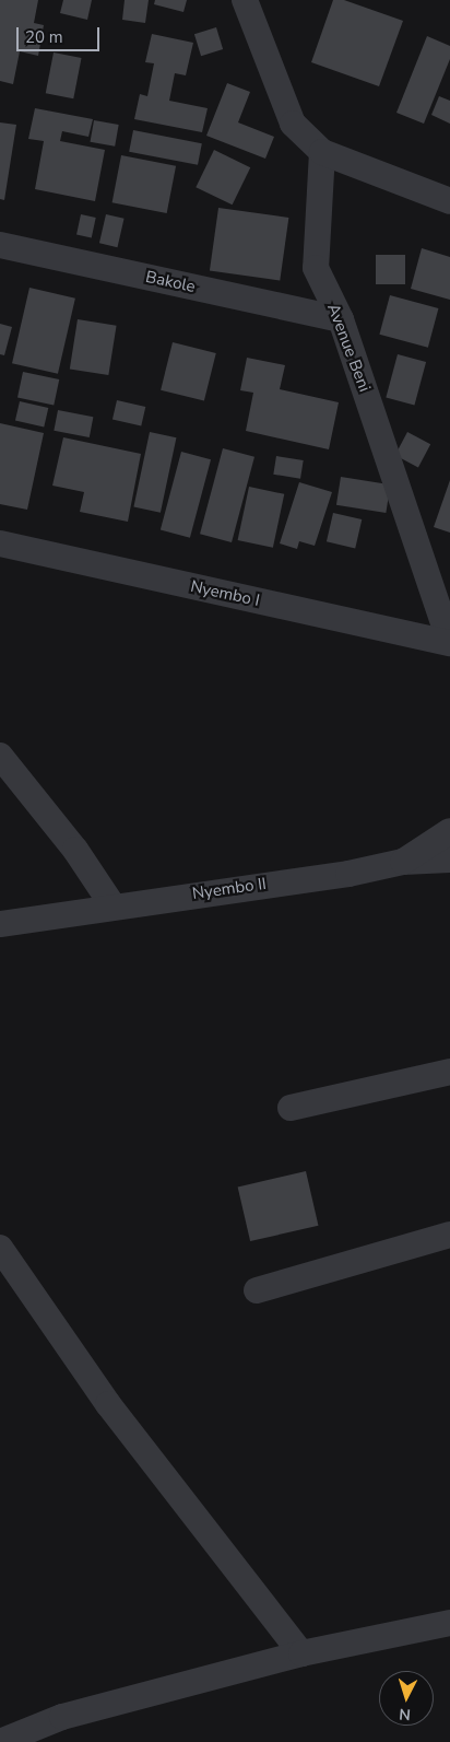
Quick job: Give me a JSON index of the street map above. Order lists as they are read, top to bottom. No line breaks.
{"streets":{"street":["Bakole","Avenue Beni","Nyembo I","Nyembo II"]},"crossings":[["Bakole","Avenue Beni"],["Avenue Beni","Nyembo I"]],"scale_bar":"20 m","north":"bottom"}
